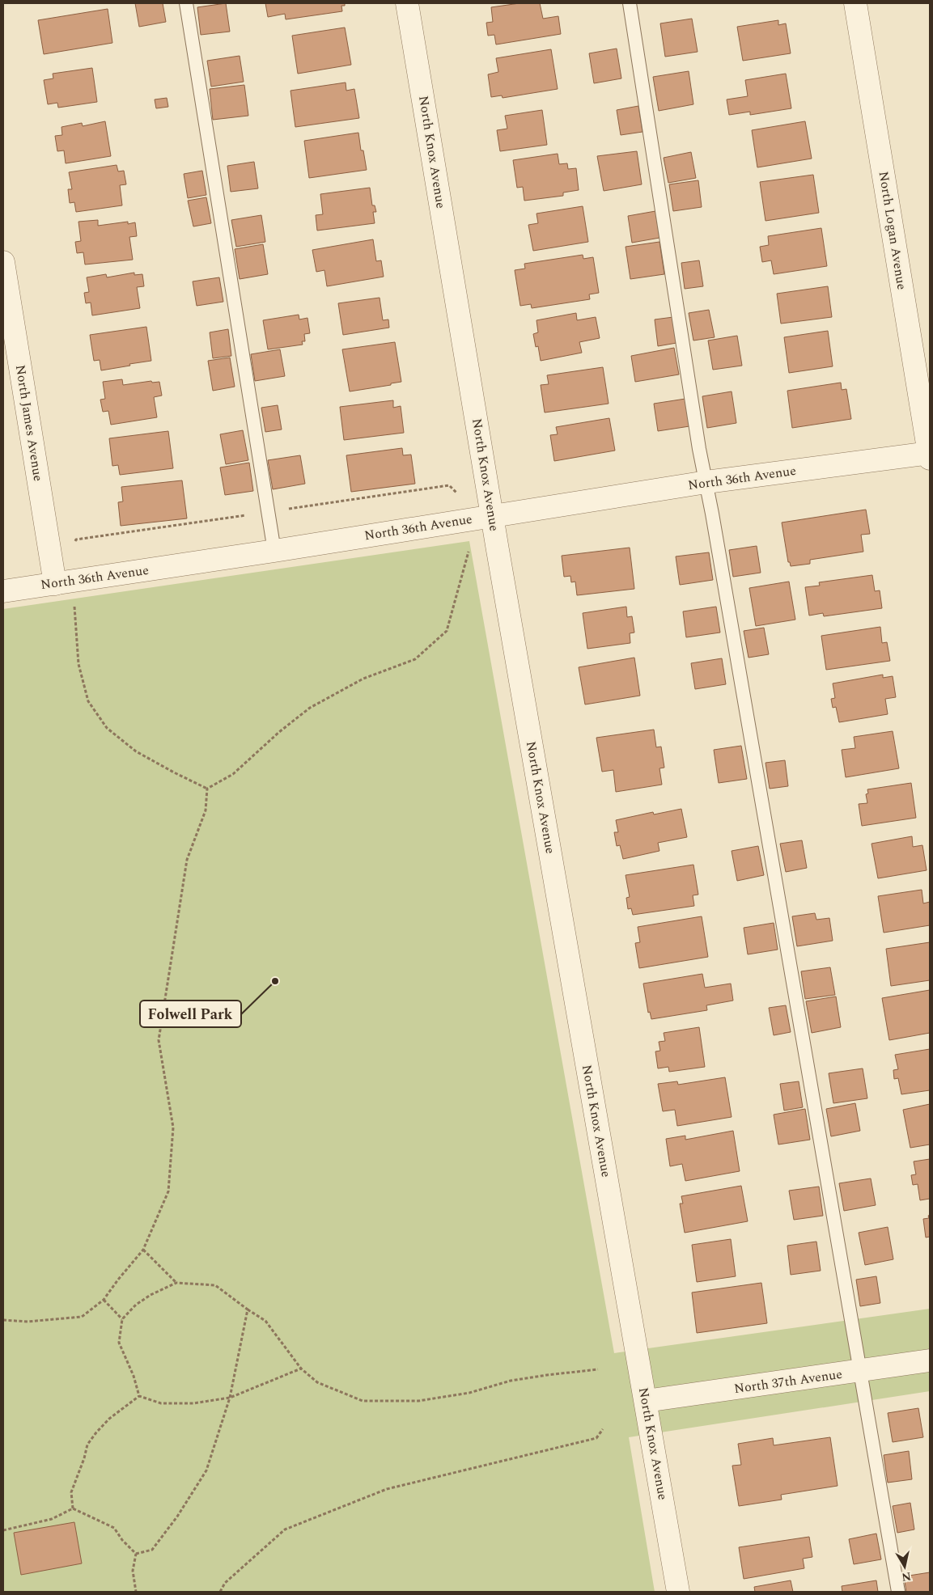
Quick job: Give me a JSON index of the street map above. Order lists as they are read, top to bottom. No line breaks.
{"streets":{"street":["North Knox Avenue","North Logan Avenue","North James Avenue","North 36th Avenue","North 37th Avenue"]},"crossings":[["North Knox Avenue","North 36th Avenue"],["North Knox Avenue","North 37th Avenue"],["North Logan Avenue","North 36th Avenue"],["North James Avenue","North 36th Avenue"]],"places":["Folwell Park"],"north":"bottom"}
